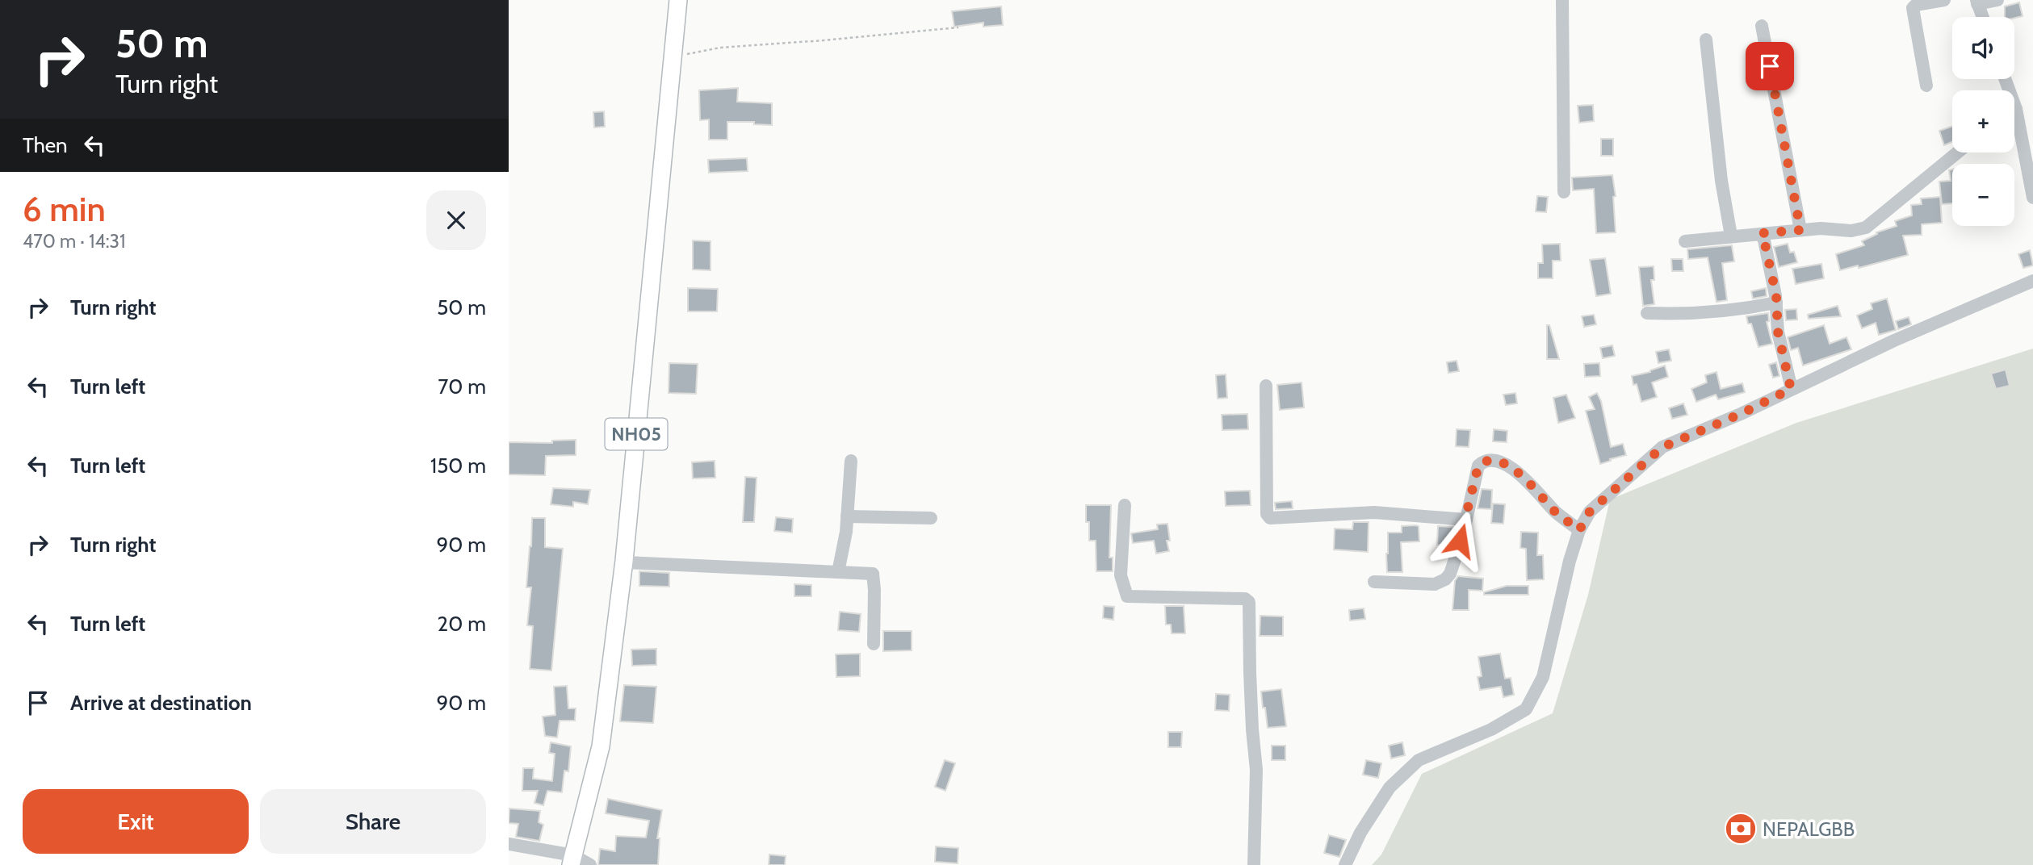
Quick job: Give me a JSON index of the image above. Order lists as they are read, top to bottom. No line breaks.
{"streets":{"main road":["NH05"]},"places":{"bank":["NEPALGBB"]},"page":{"turn":["50 m","Turn right"],"map_buttons":["+","−"],"then":"Then","heading":["6 min","470 m · 14:31"],"list":[{"name":"Turn right","value":"50 m"},{"name":"Turn left","value":"70 m"},{"name":"Turn left","value":"150 m"},{"name":"Turn right","value":"90 m"},{"name":"Turn left","value":"20 m"},{"name":"Arrive at destination","value":"90 m"}],"buttons":["Exit","Share"]}}
